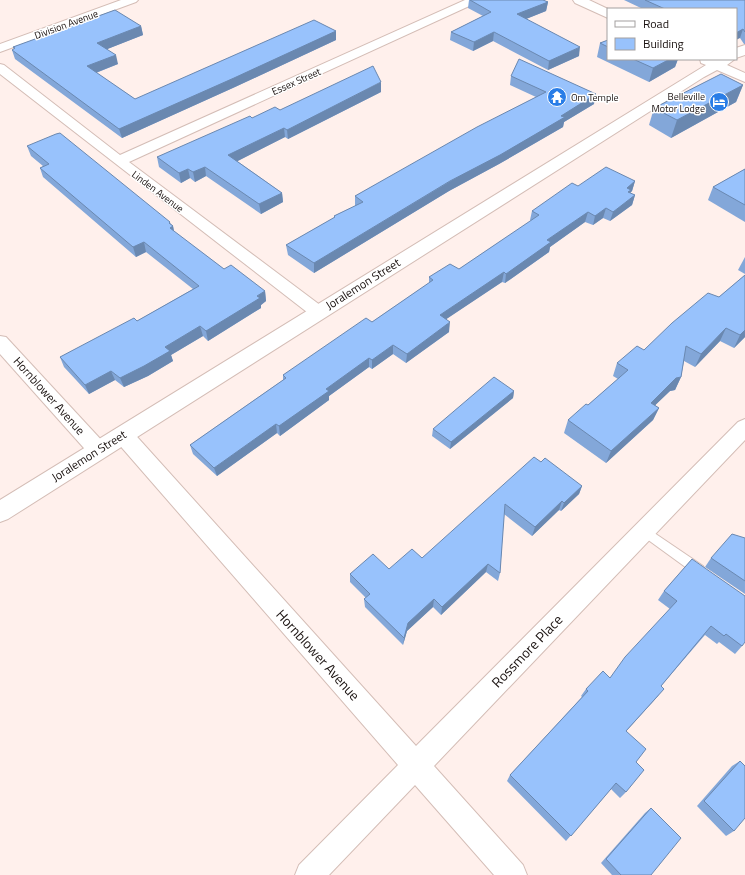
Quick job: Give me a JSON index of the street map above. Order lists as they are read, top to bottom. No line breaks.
{"streets":{"street":["Division Avenue","Essex Street","Linden Avenue","Joralemon Street","Hornblower Avenue","Rossmore Place"]},"crossings":[["Essex Street","Linden Avenue"],["Linden Avenue","Joralemon Street"],["Joralemon Street","Hornblower Avenue"],["Hornblower Avenue","Rossmore Place"]],"places":{"temple":["Om Temple"],"hotel":["Belleville Motor Lodge"]},"legend":["Road","Building"]}
